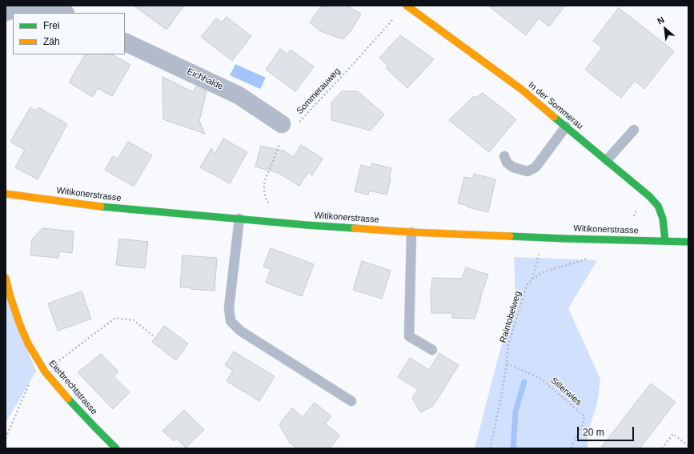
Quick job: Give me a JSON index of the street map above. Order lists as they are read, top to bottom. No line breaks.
{"streets":{"main road":["In der Sommerau","Witikonerstrasse","Eierbrechtstrasse"],"street":["Eichhalde"],"path":["Sommerauweg","Raintobelweg","Sillerwies"]},"crossings":[["Eichhalde","Sommerauweg"],["In der Sommerau","Witikonerstrasse"],["Raintobelweg","Sillerwies"]],"legend":["Frei","Zäh"],"scale_bar":"20 m","north":"top left"}
